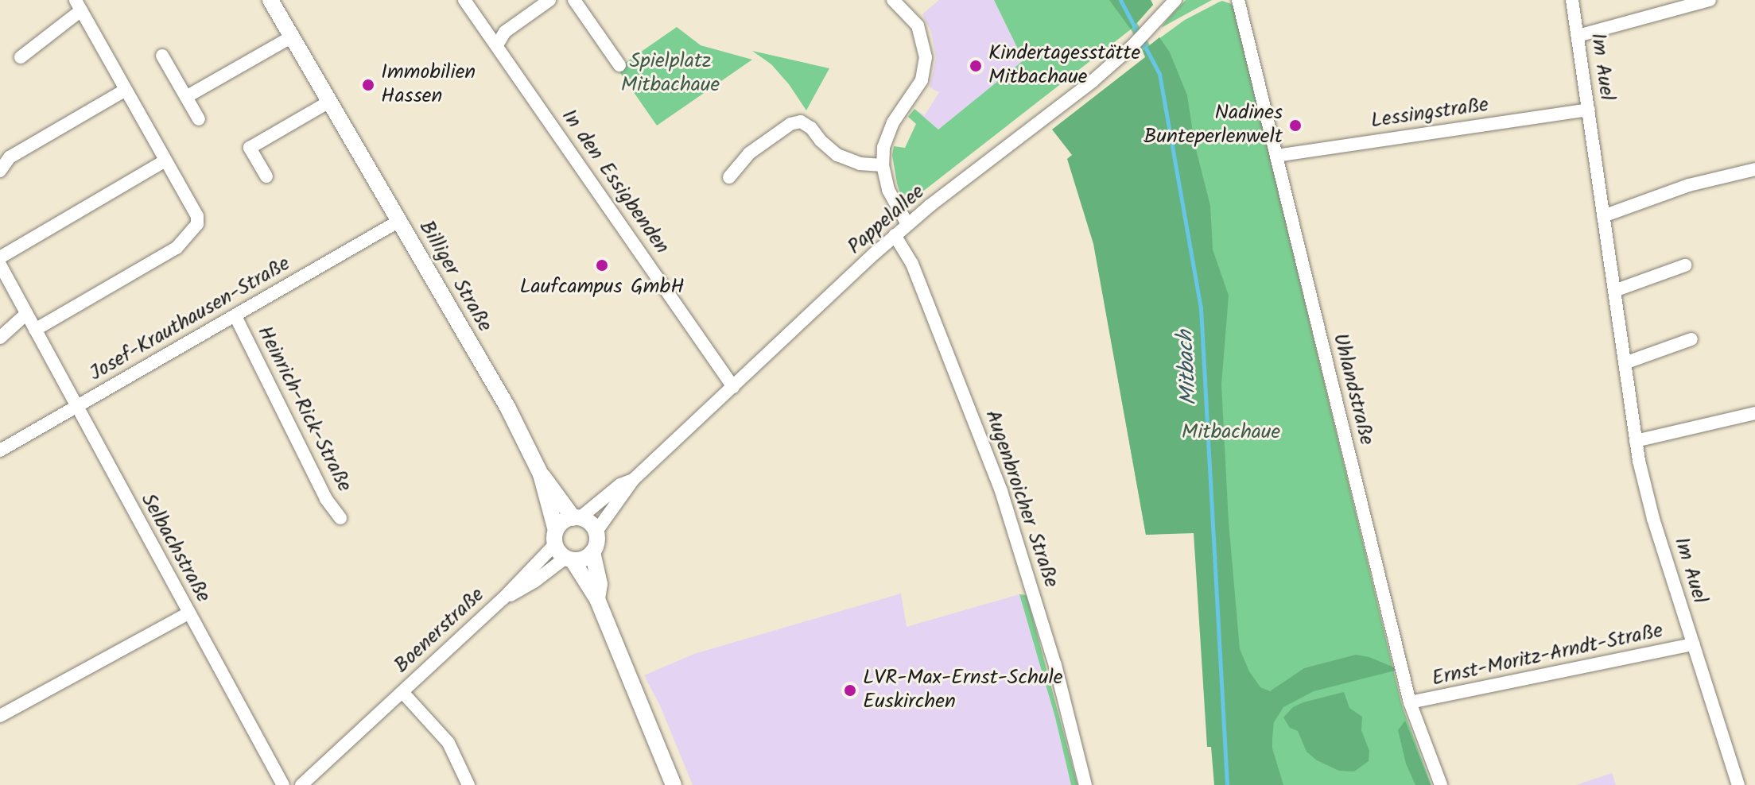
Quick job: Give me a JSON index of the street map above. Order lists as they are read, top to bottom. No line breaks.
{"streets":{"street":["Im Auel","Lessingstraße","In den Essigbenden","Pappelallee","Billiger Straße","Josef-Krauthausen-Straße","Uhlandstraße","Heinrich-Rick-Straße","Augenbroicher Straße","Selbachstraße","Boenerstraße","Ernst-Moritz-Arndt-Straße"]},"crossings":[["Im Auel","Lessingstraße"],["Im Auel","Ernst-Moritz-Arndt-Straße"],["Lessingstraße","Uhlandstraße"],["In den Essigbenden","Pappelallee"],["Pappelallee","Billiger Straße"],["Pappelallee","Augenbroicher Straße"],["Pappelallee","Boenerstraße"],["Billiger Straße","Josef-Krauthausen-Straße"],["Billiger Straße","Boenerstraße"],["Josef-Krauthausen-Straße","Heinrich-Rick-Straße"],["Josef-Krauthausen-Straße","Selbachstraße"],["Uhlandstraße","Ernst-Moritz-Arndt-Straße"]],"water":["Mitbach"],"parks":["Spielplatz Mitbachaue","Mitbachaue"],"places":["Kindertagesstätte Mitbachaue","Immobilien Hassen","Nadines Bunteperlenwelt","Laufcampus GmbH","LVR-Max-Ernst-Schule Euskirchen"]}
